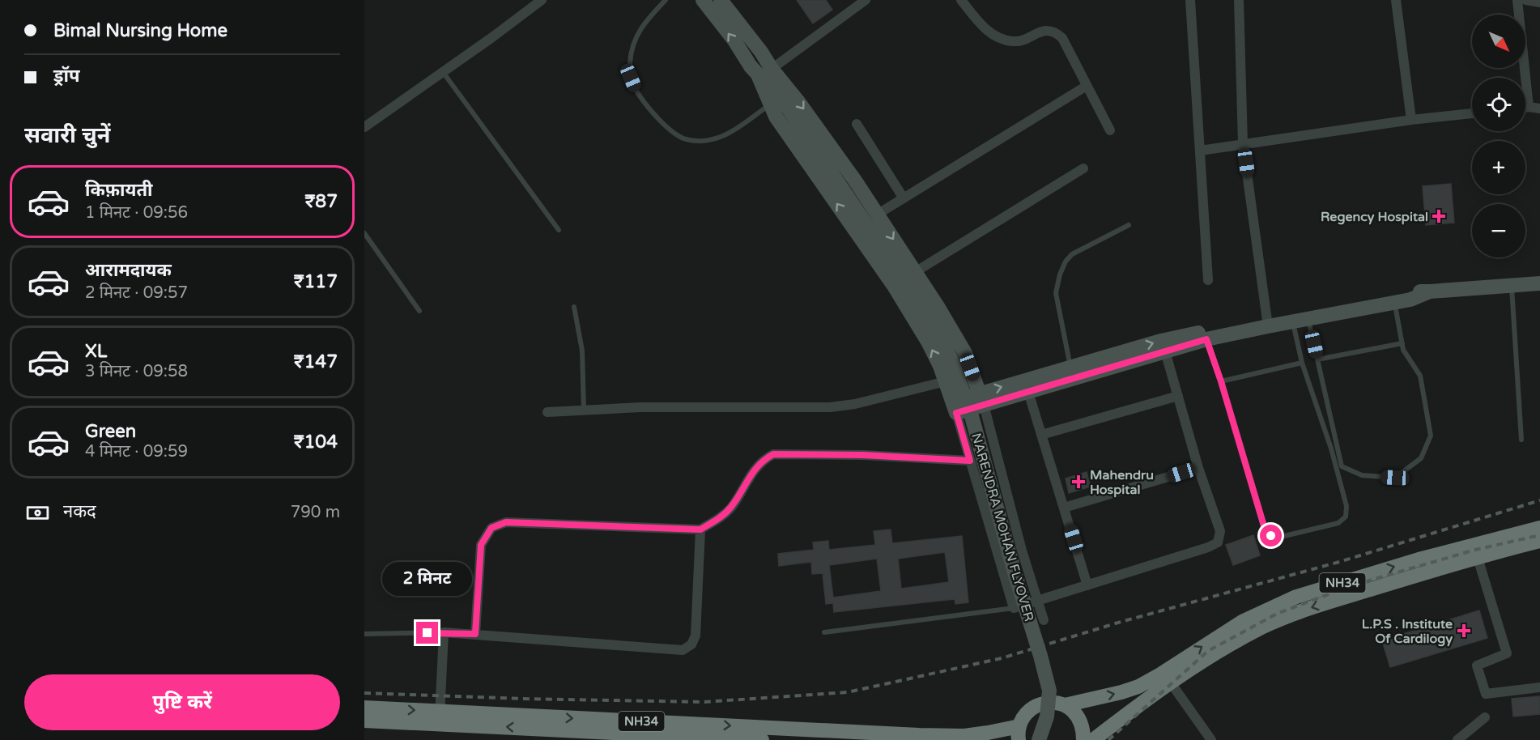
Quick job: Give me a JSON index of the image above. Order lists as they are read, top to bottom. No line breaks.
{"streets":{"highway":["NH34"],"street":["NARENDRA MOHAN FLYOVER"]},"places":{"health":["Regency Hospital","Mahendru Hospital","L.P.S . Institute Of Cardilogy"]},"north":"bottom right","page":{"banner":["Bimal Nursing Home","ड्रॉप"],"map_buttons":["+","−"],"heading":"सवारी चुनें","list":[{"name":"किफ़ायती","note":"1 मिनट · 09:56","value":"₹87"},{"name":"आरामदायक","note":"2 मिनट · 09:57","value":"₹117"},{"name":"XL","note":"3 मिनट · 09:58","value":"₹147"},{"name":"Green","note":"4 मिनट · 09:59","value":"₹104"}],"pay":["नकद","790 m"],"bubble":"2 मिनट","buttons":"पुष्टि करें"}}
